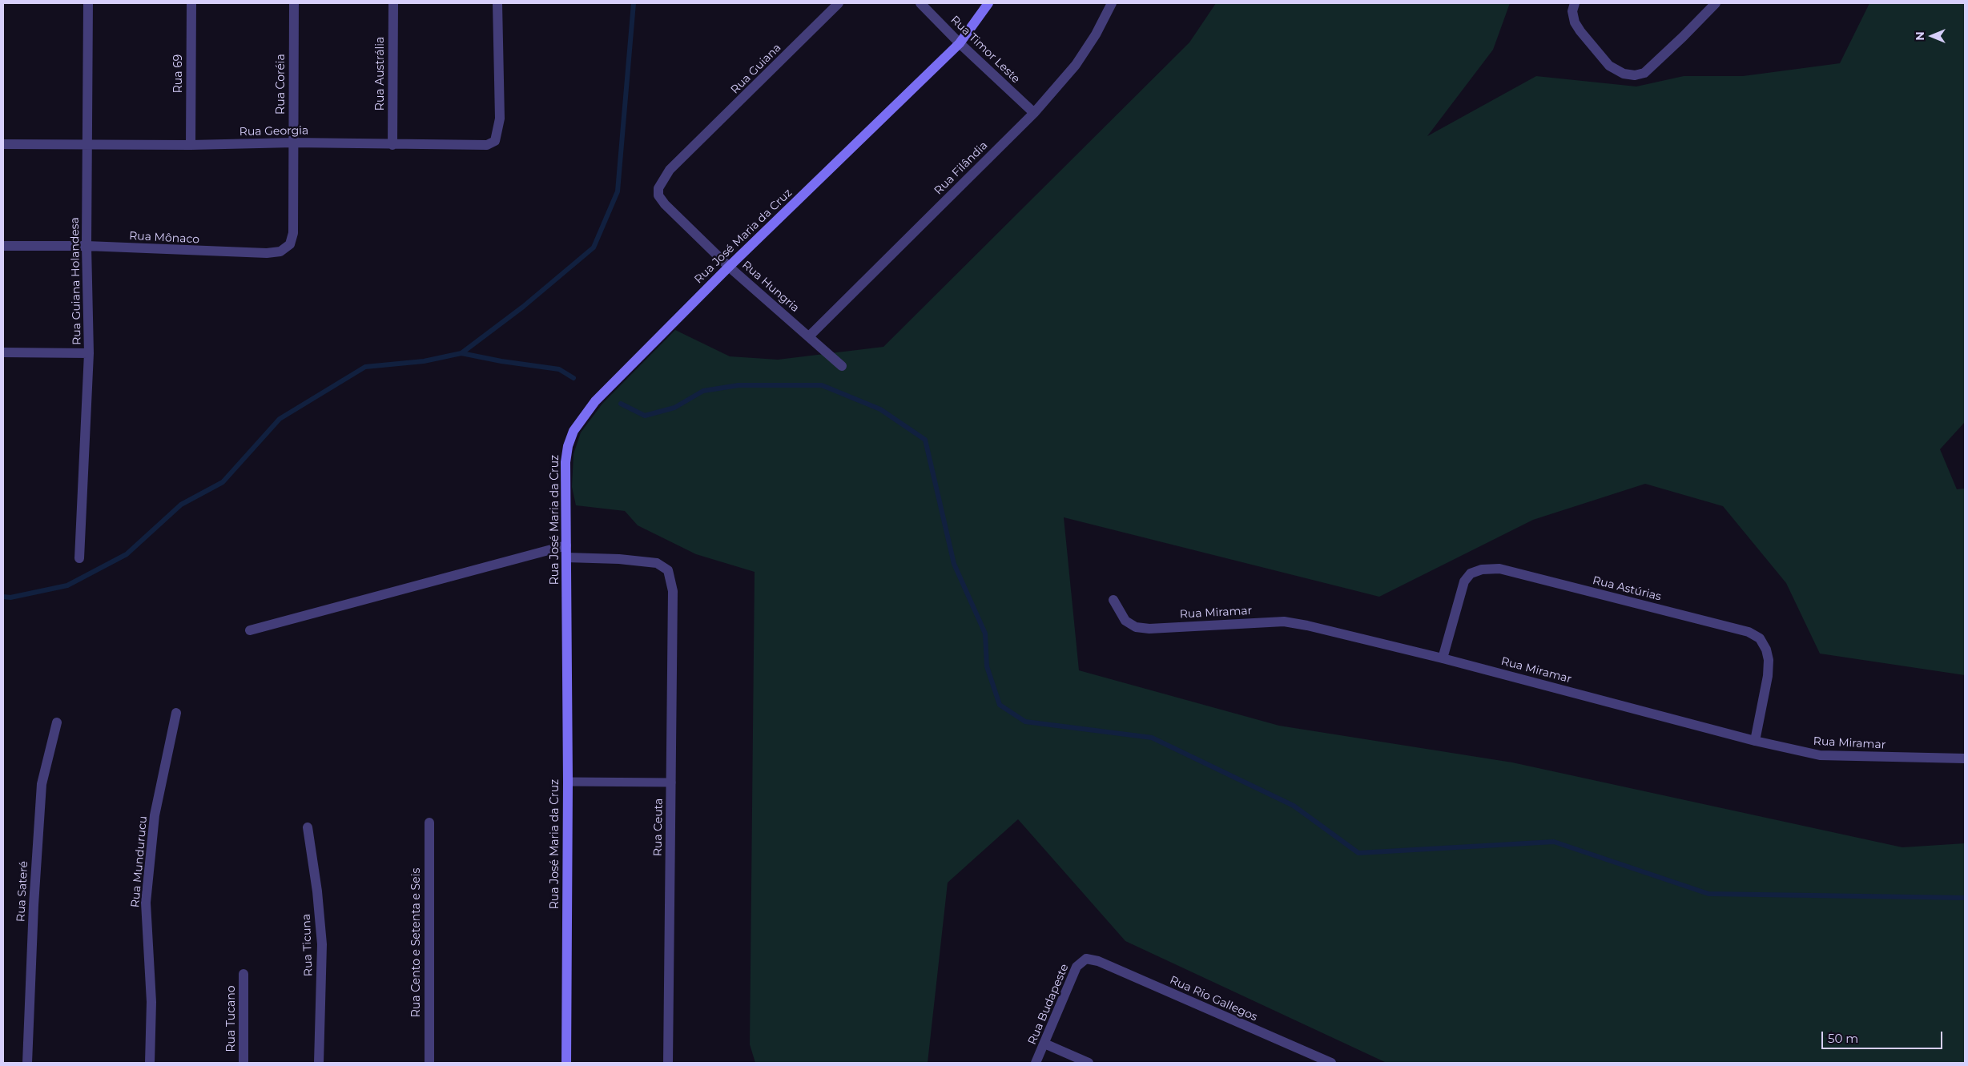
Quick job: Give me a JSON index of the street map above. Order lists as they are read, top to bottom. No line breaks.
{"streets":{"street":["Rua Timor Leste","Rua Guiana","Rua 69","Rua Austrália","Rua Coréia","Rua Georgia","Rua Filândia","Rua José Maria da Cruz","Rua Mônaco","Rua Guiana Holandesa","Rua Hungria","Rua Astúrias","Rua Miramar","Rua Ceuta","Rua Mundurucu","Rua Sateré","Rua Cento e Setenta e Seis","Rua Ticuna","Rua Rio Gallegos","Rua Budapeste","Rua Tucano"]},"crossings":[["Rua Timor Leste","Rua Filândia"],["Rua Timor Leste","Rua José Maria da Cruz"],["Rua Guiana","Rua Hungria"],["Rua 69","Rua Georgia"],["Rua Austrália","Rua Georgia"],["Rua Coréia","Rua Georgia"],["Rua Coréia","Rua Mônaco"],["Rua Georgia","Rua Guiana Holandesa"],["Rua Filândia","Rua Hungria"],["Rua José Maria da Cruz","Rua Hungria"],["Rua José Maria da Cruz","Rua Ceuta"],["Rua Mônaco","Rua Guiana Holandesa"],["Rua Astúrias","Rua Miramar"],["Rua Rio Gallegos","Rua Budapeste"]],"scale_bar":"50 m","north":"left"}
